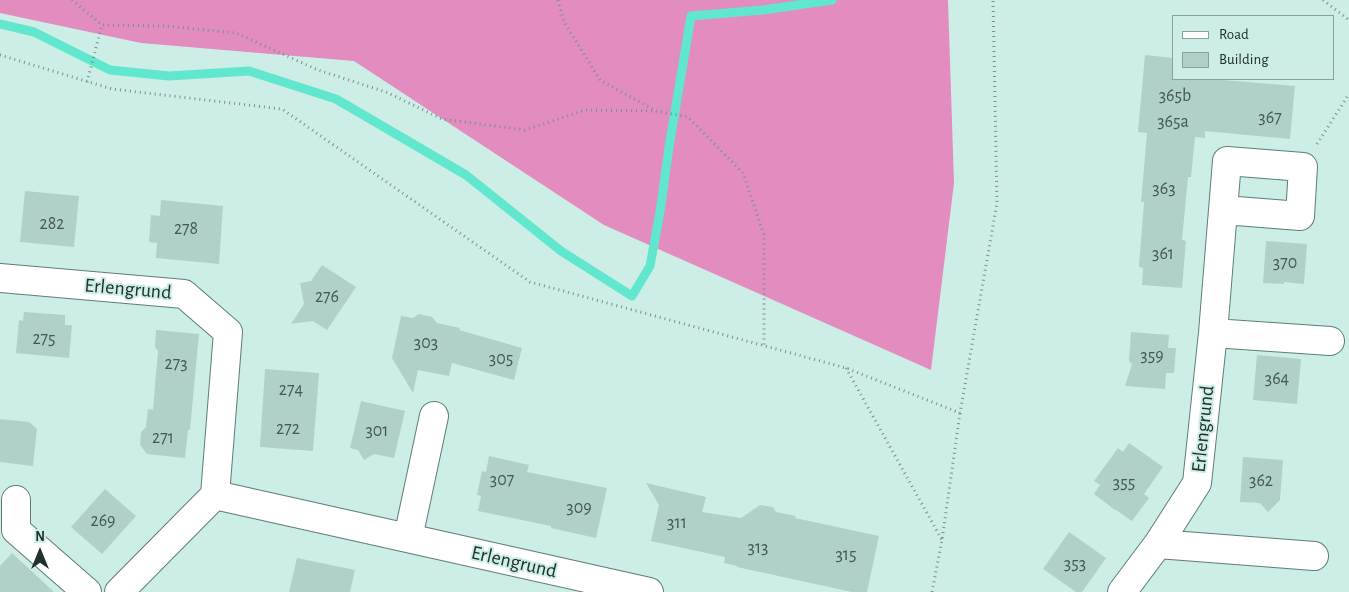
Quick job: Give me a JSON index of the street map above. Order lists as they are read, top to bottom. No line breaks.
{"streets":{"street":["Erlengrund"]},"house_numbers":["365b","367","365a","363","282","278","361","370","276","275","303","359","305","273","364","274","272","301","271","307","362","355","309","269","311","313","315","353"],"legend":["Road","Building"],"north":"top"}
